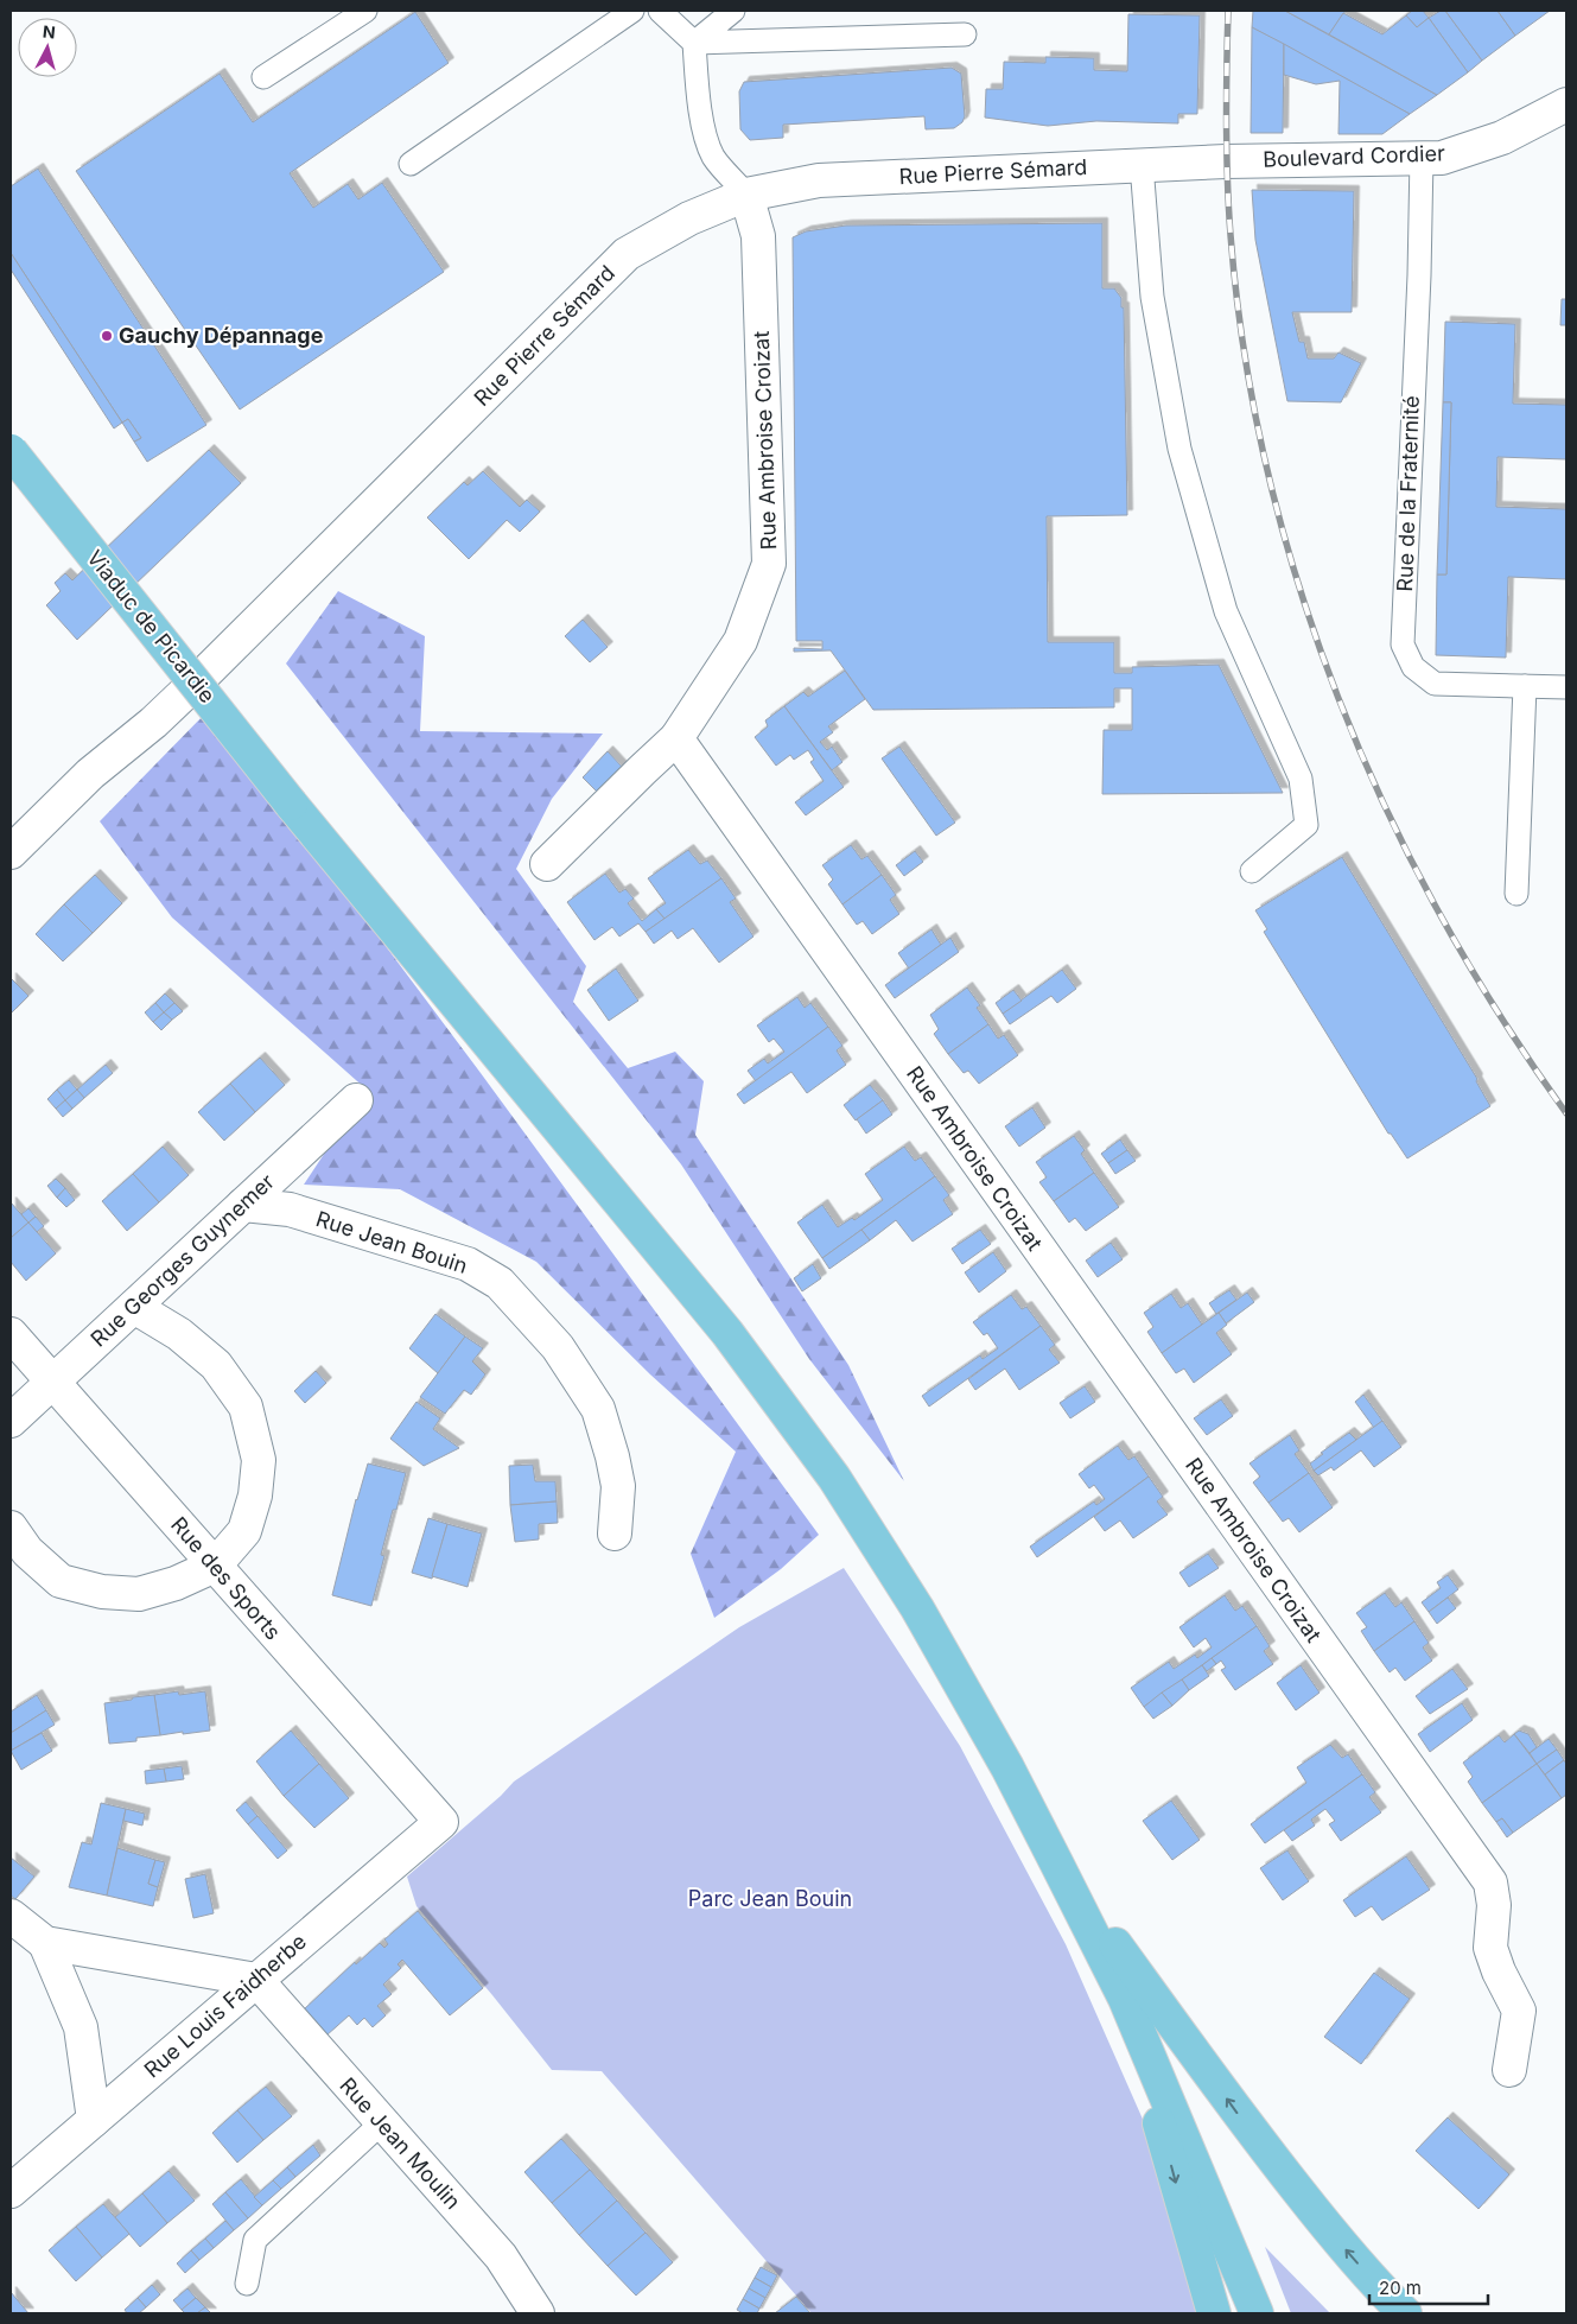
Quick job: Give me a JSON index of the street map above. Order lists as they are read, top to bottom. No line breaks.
{"streets":{"main road":["Viaduc de Picardie"],"street":["Boulevard Cordier","Rue Pierre Sémard","Rue Ambroise Croizat","Rue Jean Bouin","Rue Georges Guynemer","Rue des Sports","Rue Louis Faidherbe","Rue Jean Moulin"],"lane":["Rue de la Fraternité"]},"crossings":[["Boulevard Cordier","Rue Pierre Sémard"],["Boulevard Cordier","Rue de la Fraternité"],["Rue Pierre Sémard","Rue Ambroise Croizat"],["Rue Jean Bouin","Rue Georges Guynemer"],["Rue Georges Guynemer","Rue des Sports"],["Rue des Sports","Rue Louis Faidherbe"],["Rue Louis Faidherbe","Rue Jean Moulin"]],"parks":["Parc Jean Bouin"],"places":["Gauchy Dépannage"],"scale_bar":"20 m","north":"top"}
